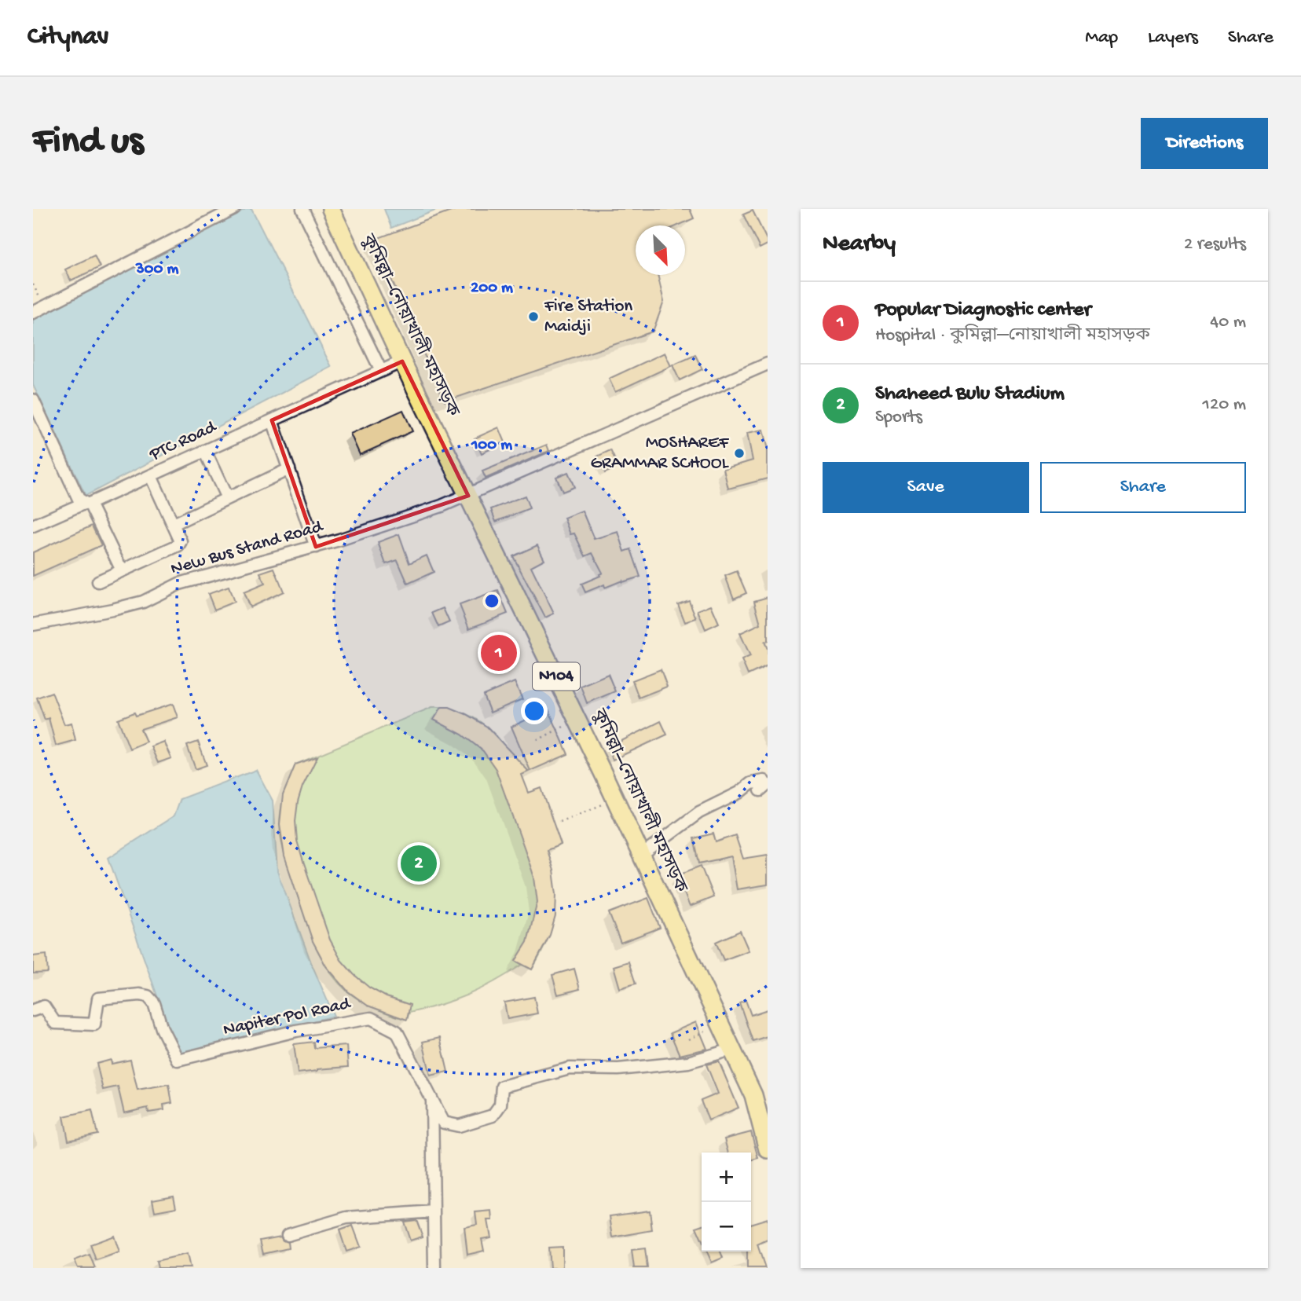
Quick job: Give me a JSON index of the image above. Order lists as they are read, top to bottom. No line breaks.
{"streets":{"highway":["কুমিল্লা–নোয়াখালী মহাসড়ক","N104"],"street":["PTC Road","New Bus Stand Road","Napiter Pol Road"]},"crossings":[["কুমিল্লা–নোয়াখালী মহাসড়ক","PTC Road"],["কুমিল্লা–নোয়াখালী মহাসড়ক","New Bus Stand Road"],["কুমিল্লা–নোয়াখালী মহাসড়ক","Napiter Pol Road"]],"places":["Fire Station Maidji","MOSHAREF GRAMMAR SCHOOL"],"north":"bottom right","page":{"header":"Citynav","nav":["Map","Layers","Share"],"buttons":["Directions",["Save","Share"]],"title":"Find us","heading":["Nearby","2 results"],"list":[{"mark":"1","name":"Popular Diagnostic center","note":"Hospital · কুমিল্লা–নোয়াখালী মহাসড়ক","value":"40 m"},{"mark":"2","name":"Shaheed Bulu Stadium","note":"Sports","value":"120 m"}],"pins":["1","2"],"map_buttons":["+","−"]},"rings":["300 m","200 m","100 m"]}
